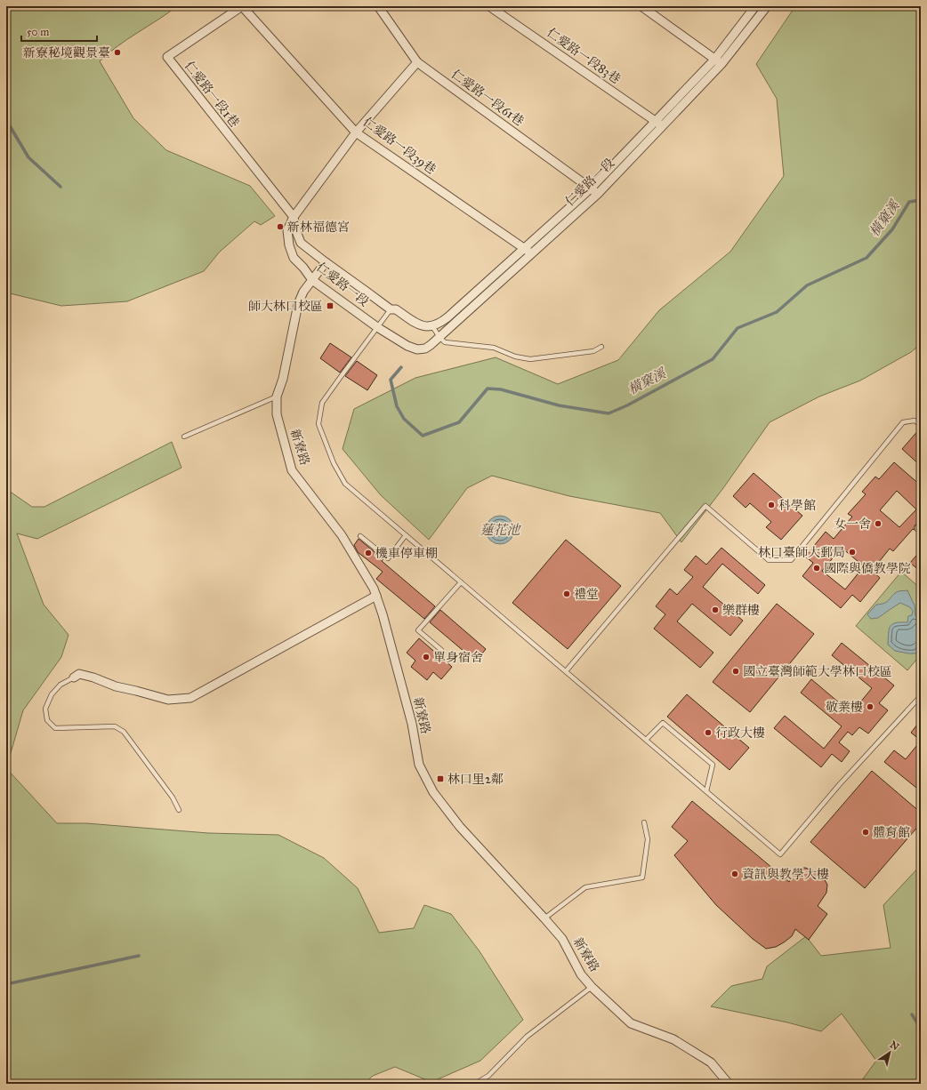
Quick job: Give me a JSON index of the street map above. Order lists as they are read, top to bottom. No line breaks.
{"streets":{"street":["仁愛路一段83巷","仁愛路一段1巷","仁愛路一段61巷","仁愛路一段39巷","仁愛路一段","新寮路"]},"crossings":[["仁愛路一段83巷","仁愛路一段"],["仁愛路一段1巷","仁愛路一段39巷"],["仁愛路一段1巷","仁愛路一段"],["仁愛路一段61巷","仁愛路一段"],["仁愛路一段39巷","仁愛路一段"],["仁愛路一段","新寮路"]],"water":["橫窠溪","蓮花池"],"places":{"other":["新寮秘境觀景臺","新林福德宮","科學館","女一舍","林口臺師大郵局","機車停車棚","國際與僑教學院","禮堂","樂群樓","單身宿舍","國立臺灣師範大學林口校區","敬業樓","行政大樓","體育館","資訊與教學大樓"],"transit":["師大林口校區","林口里2鄰"]},"scale_bar":"50 m","north":"top right"}
